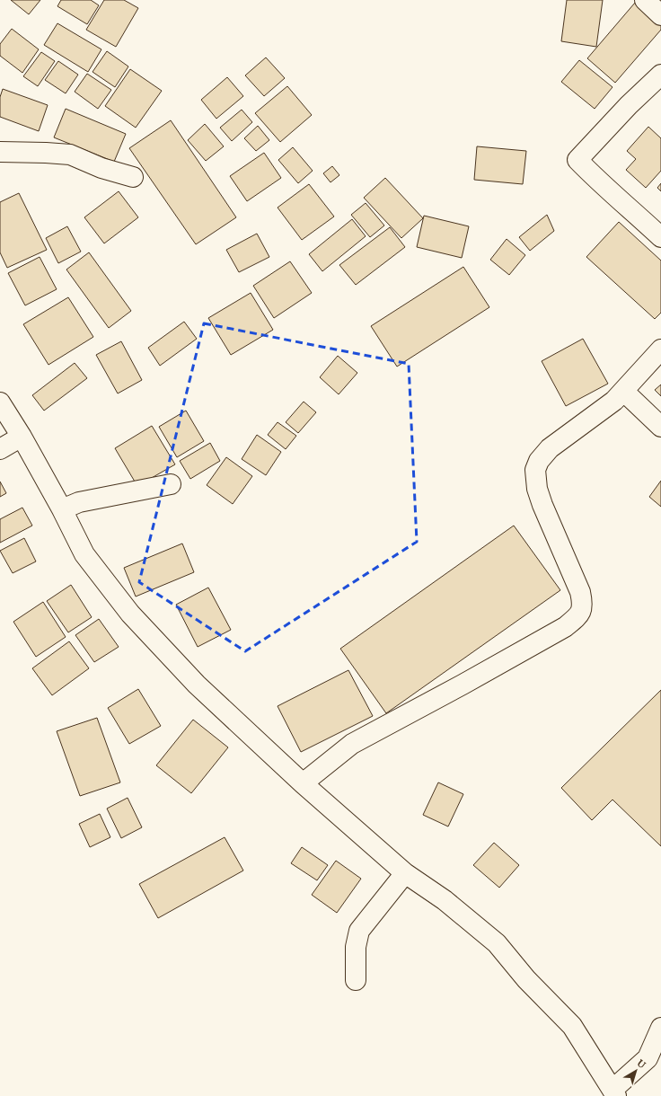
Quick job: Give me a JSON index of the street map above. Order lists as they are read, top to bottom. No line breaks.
{"north":"top right"}
